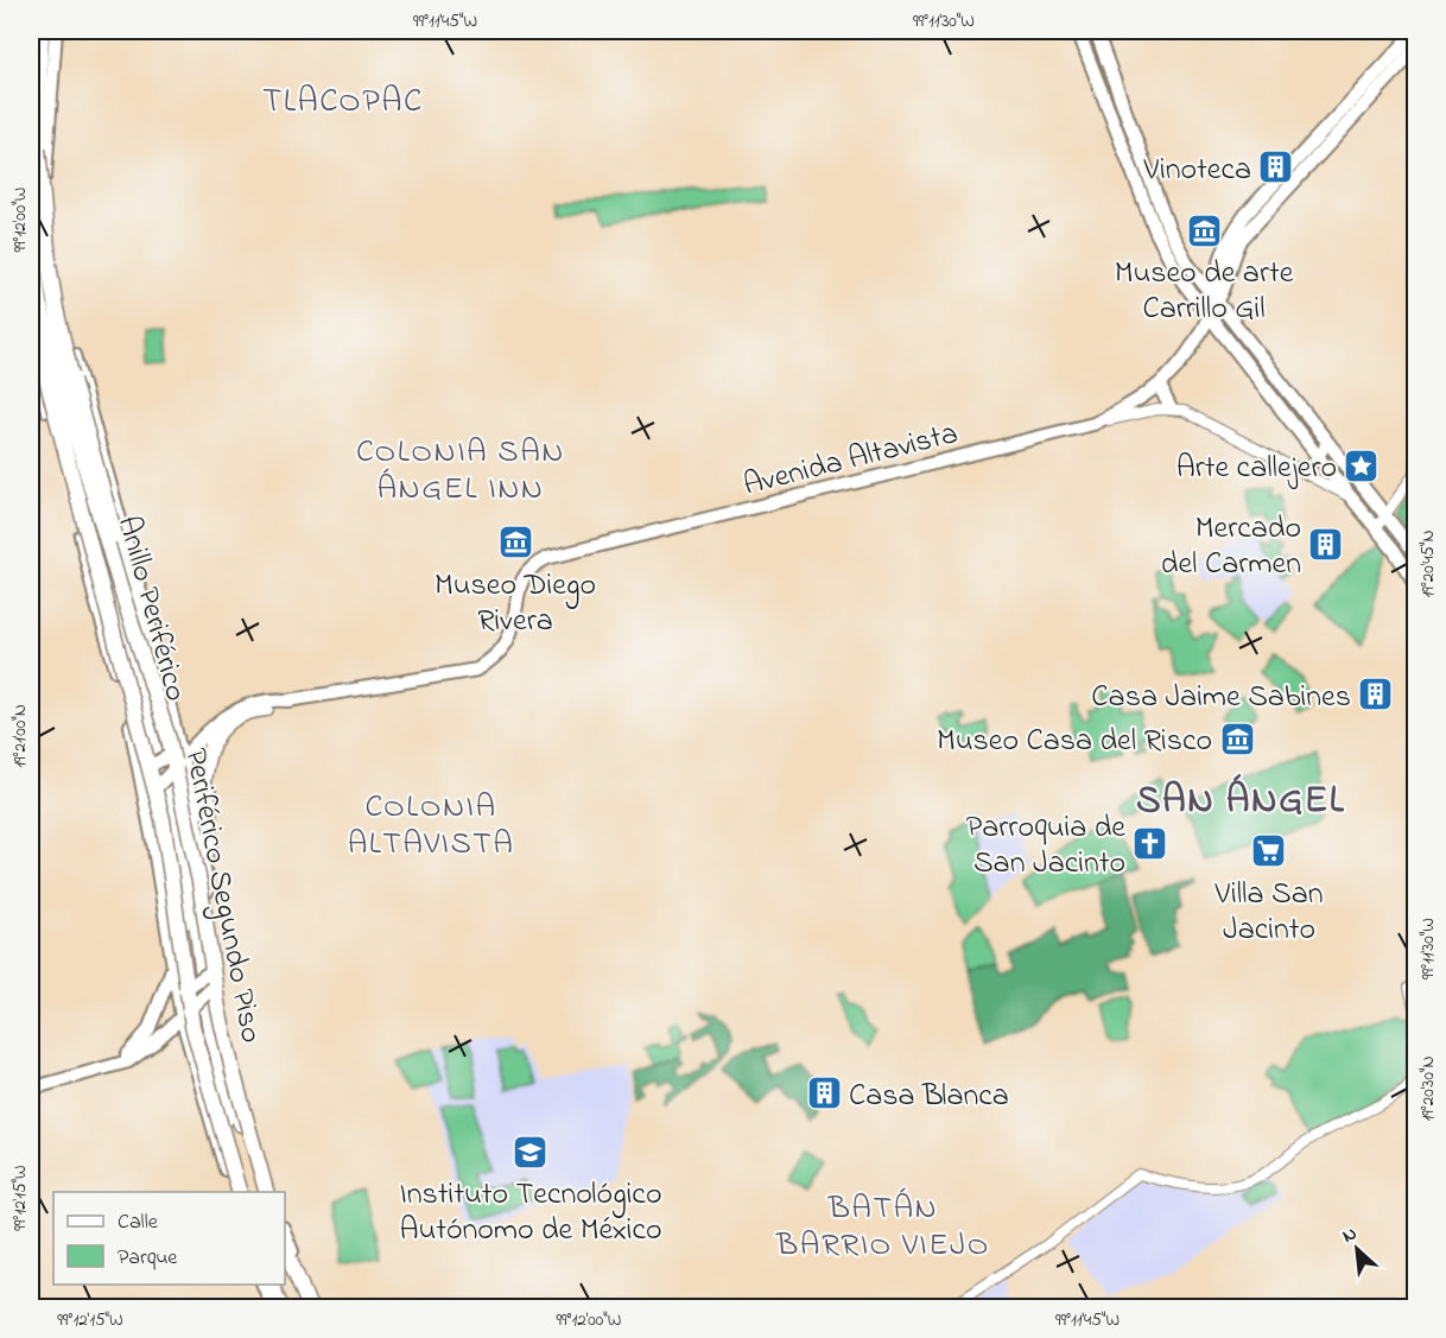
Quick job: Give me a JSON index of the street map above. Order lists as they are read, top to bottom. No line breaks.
{"streets":{"highway":["Anillo Periférico","Periférico Segundo Piso"],"main road":["Avenida Altavista"]},"crossings":[["Anillo Periférico","Periférico Segundo Piso"]],"districts":["TLACOPAC","COLONIA SAN ÁNGEL INN","SAN ÁNGEL","COLONIA ALTAVISTA","BATÁN BARRIO VIEJO"],"places":{"building":["Vinoteca","Mercado del Carmen","Casa Jaime Sabines","Casa Blanca"],"museum":["Museo de arte Carrillo Gil","Museo Diego Rivera","Museo Casa del Risco"],"place":["Arte callejero"],"church":["Parroquia de San Jacinto"],"supermarket":["Villa San Jacinto"],"school or university":["Instituto Tecnológico Autónomo de México"]},"legend":["Calle","Parque"],"north":"top left","coordinates":["99°11'45\"W","99°11'30\"W","99°12'00\"W","19°20'45\"N","19°21'00\"N","19°20'30\"N","99°12'15\"W"]}
